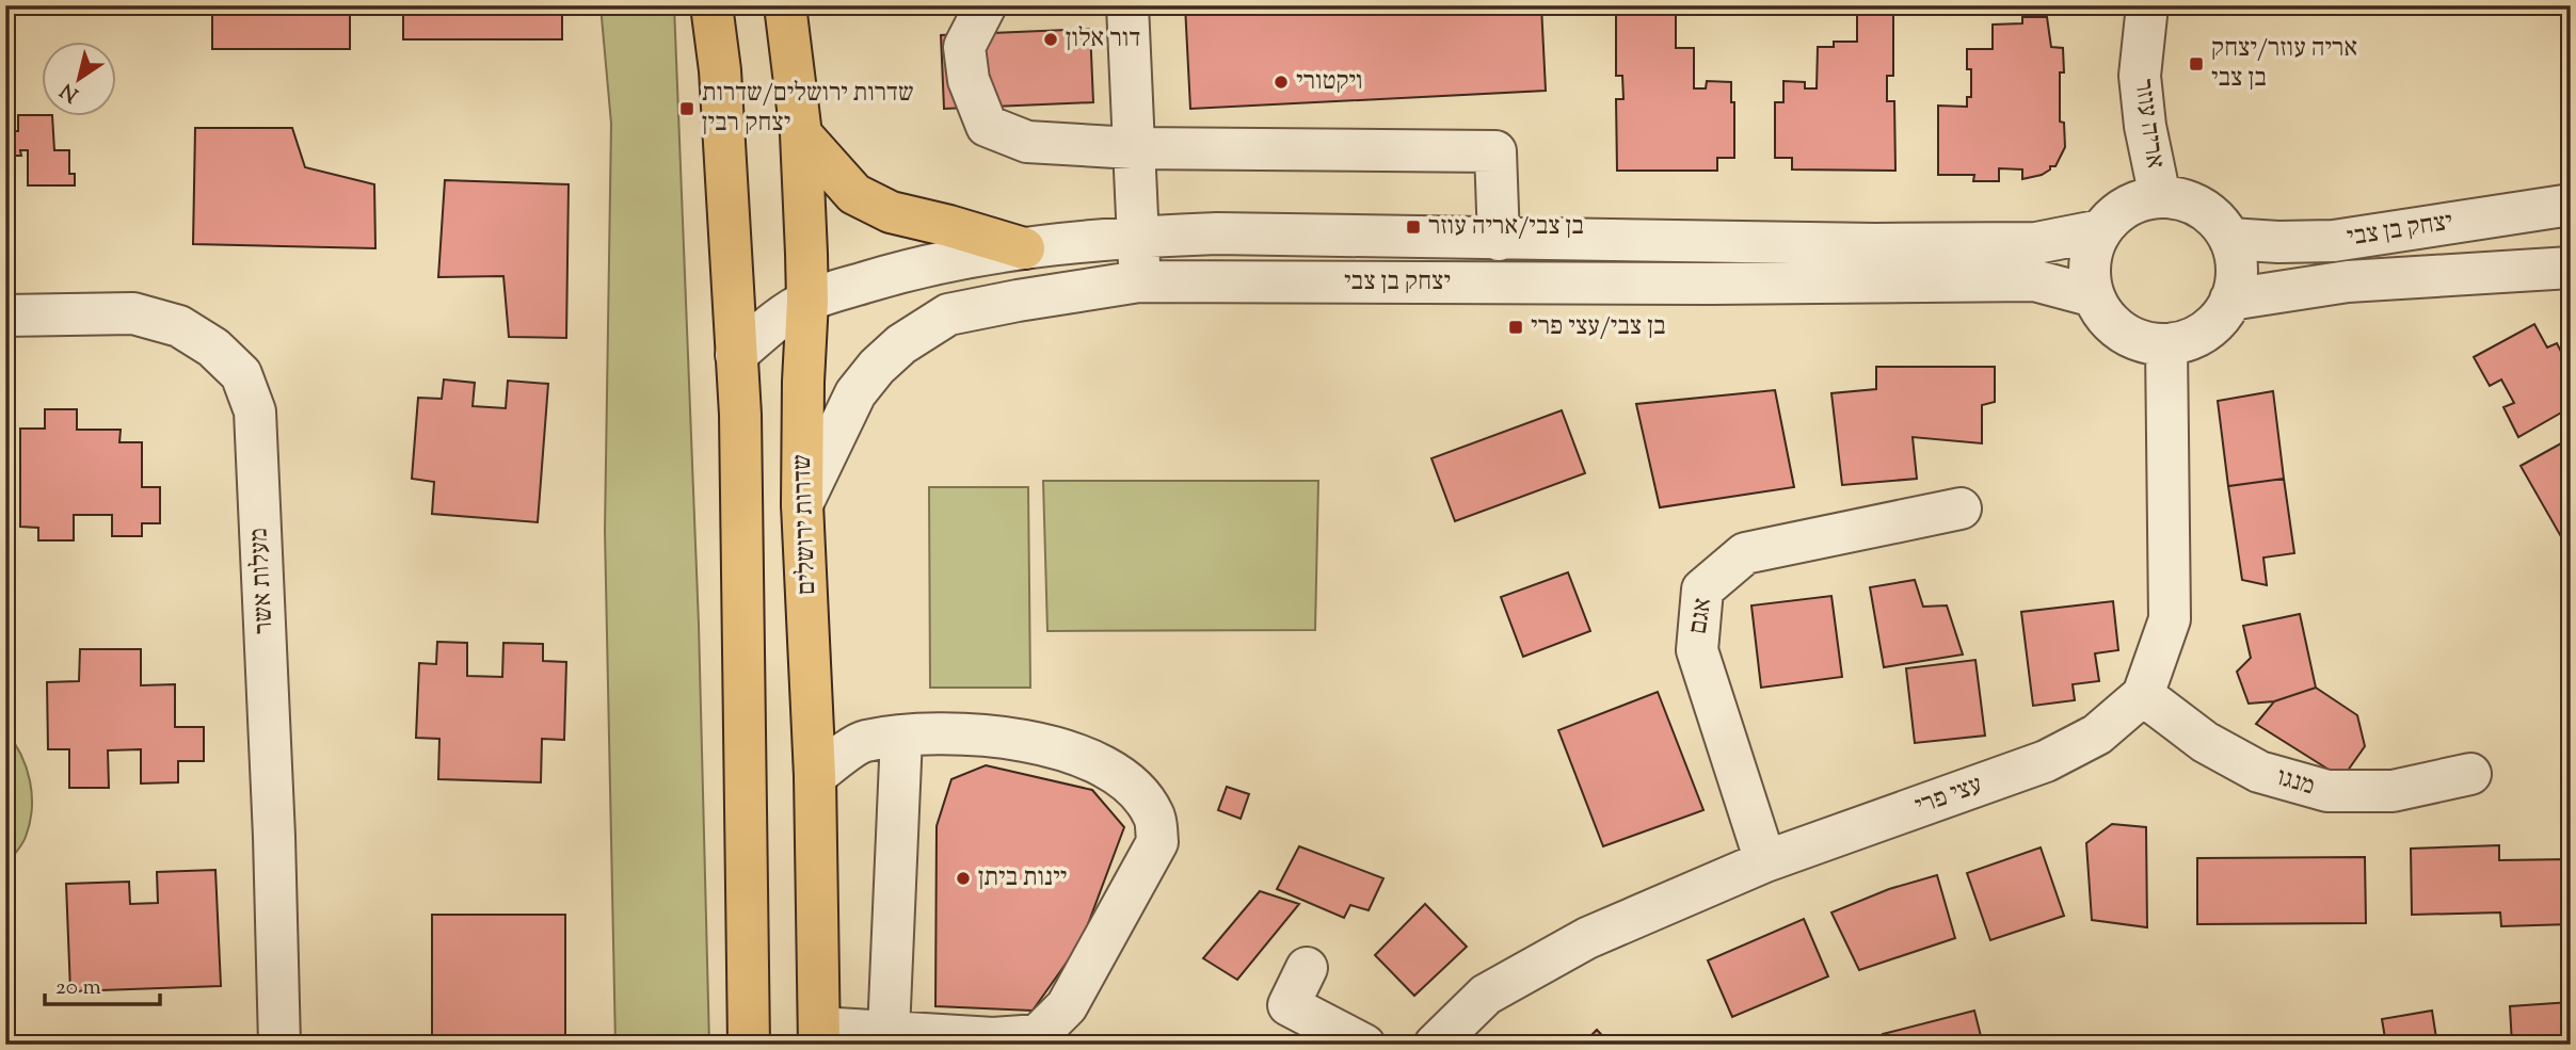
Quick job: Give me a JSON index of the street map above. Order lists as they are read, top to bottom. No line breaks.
{"streets":{"main road":["שדרות ירושלים"],"street":["אריה עוזר","יצחק בן צבי","מעלות אשר","אגם","מנגו","עצי פרי"]},"crossings":[["אריה עוזר","יצחק בן צבי"],["יצחק בן צבי","שדרות ירושלים"],["אגם","עצי פרי"],["מנגו","עצי פרי"]],"places":{"other":["דור אלון","ויקטורי","יינות ביתן"],"transit":["אריה עוזר/יצחק בן צבי","שדרות ירושלים/שדרות יצחק רבין","בן צבי/אריה עוזר","בן צבי/עצי פרי"]},"scale_bar":"20 m","north":"bottom left"}
